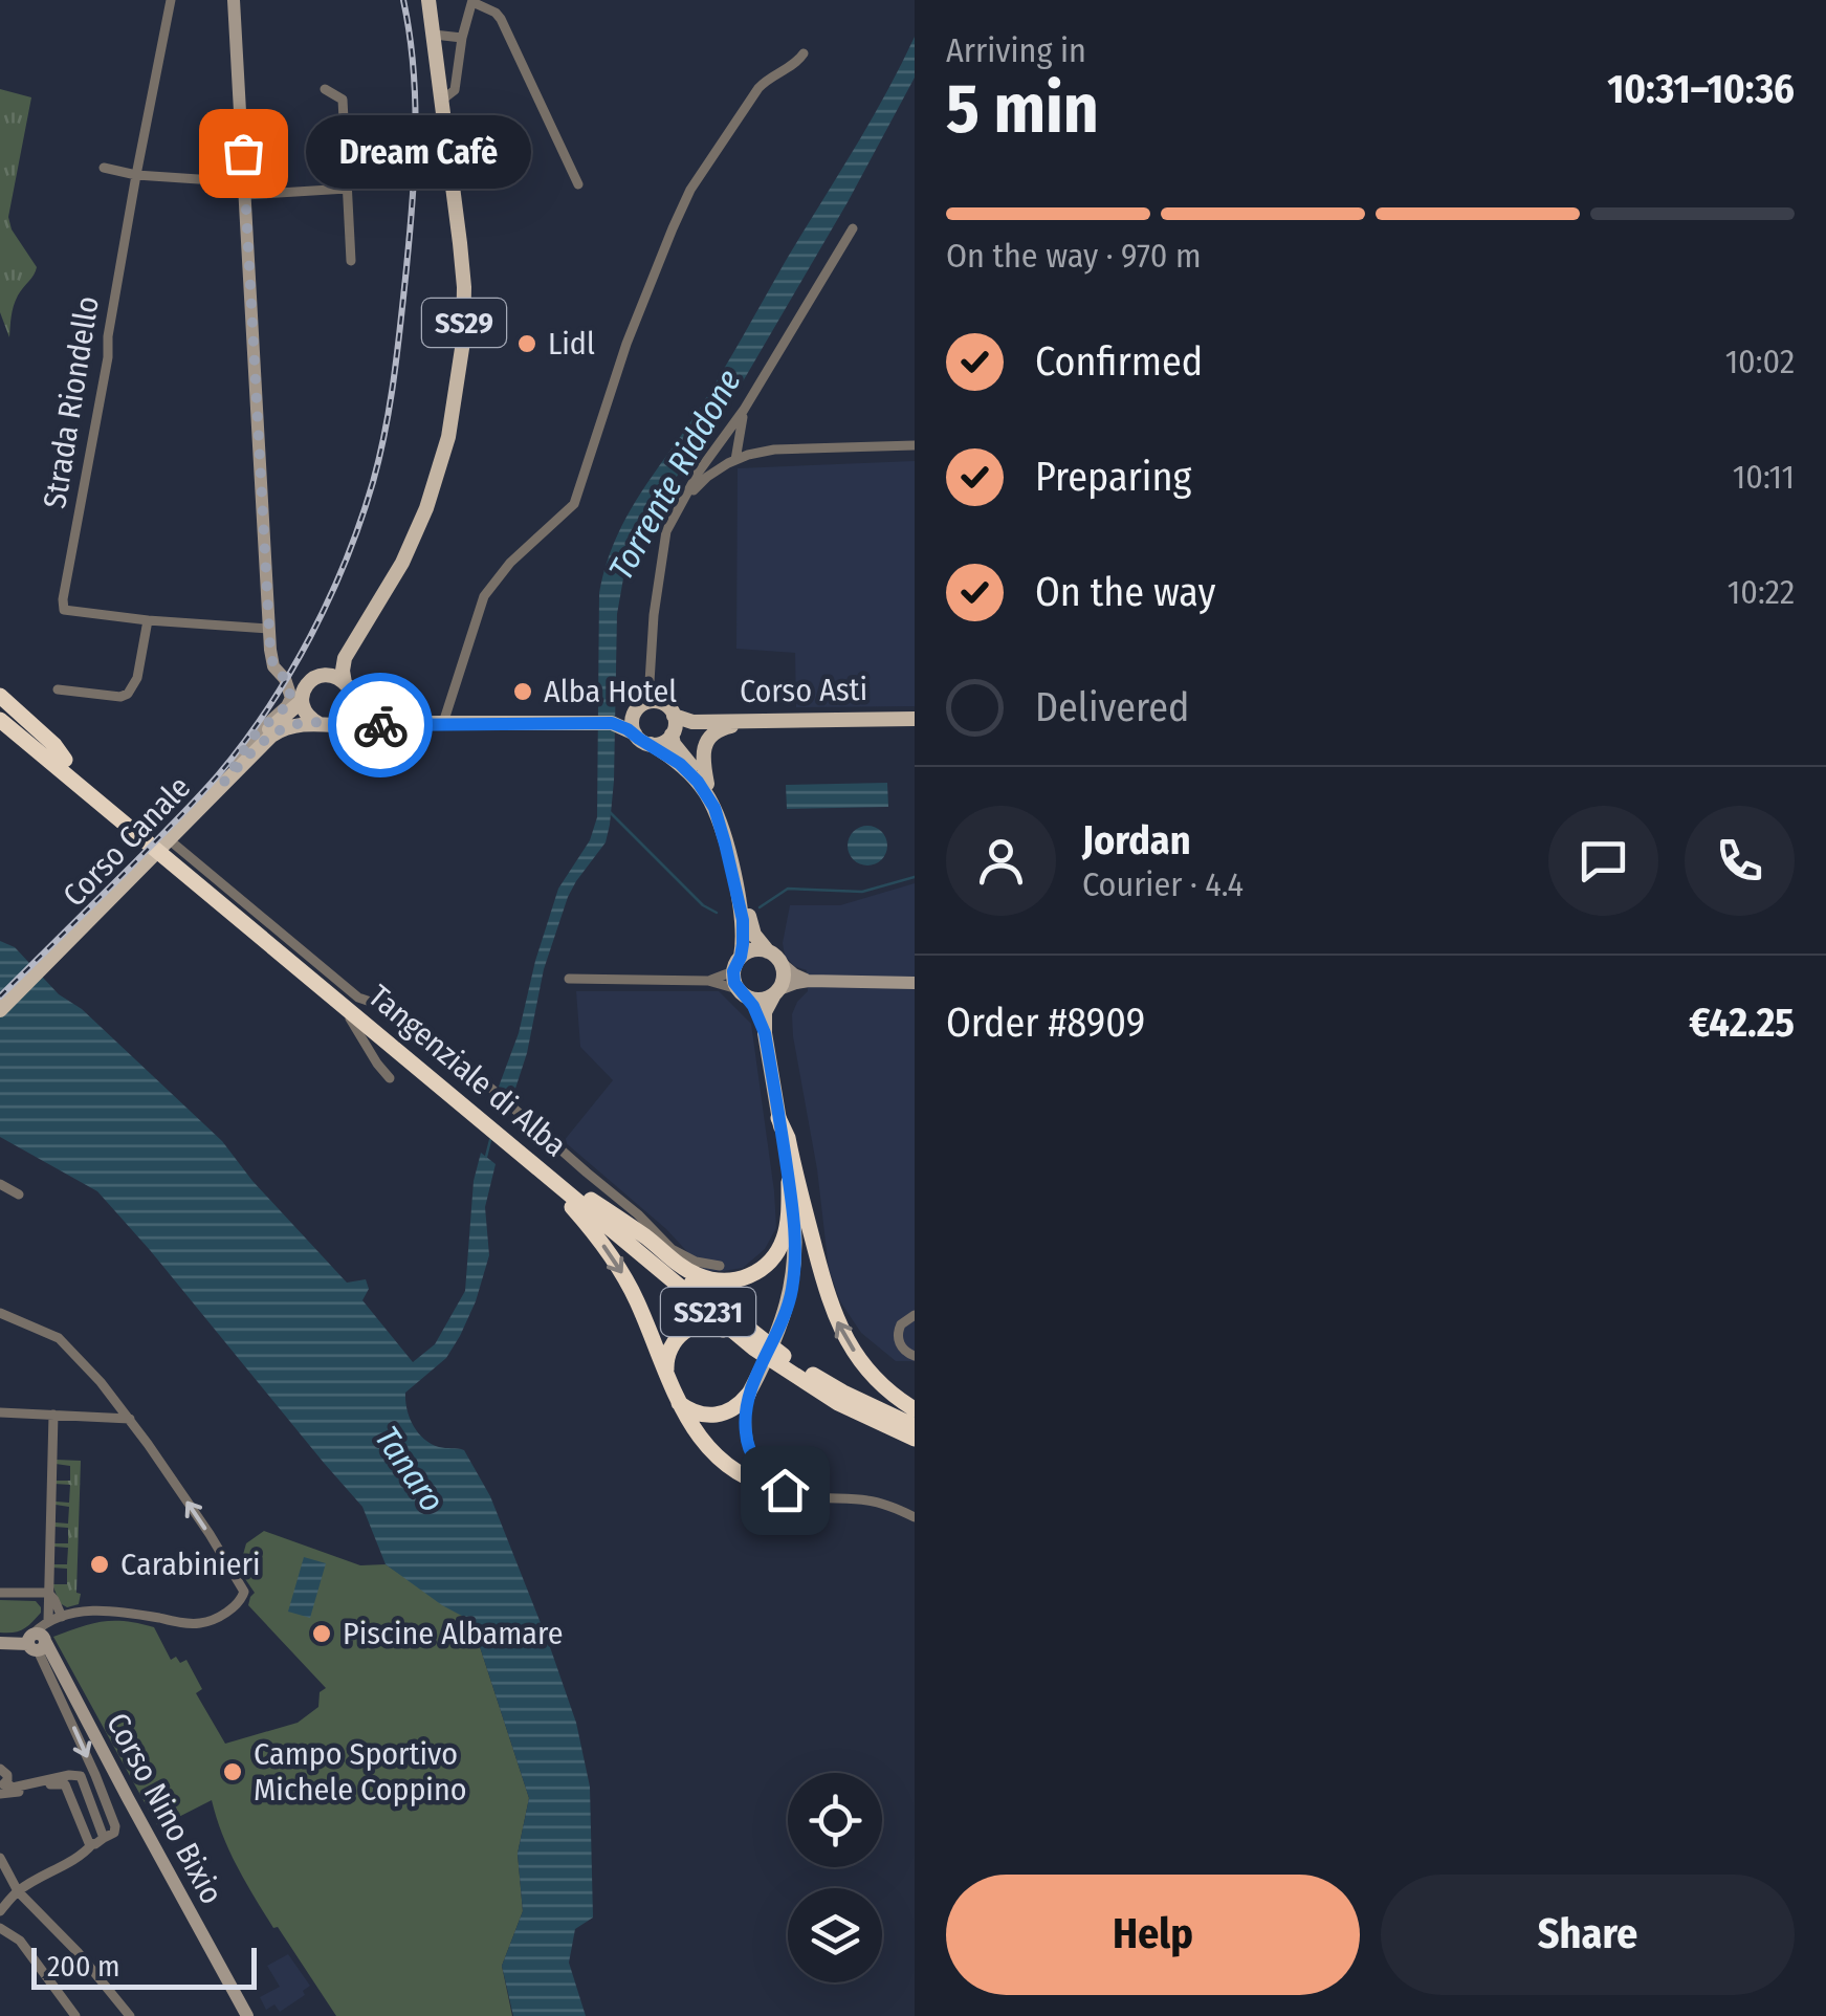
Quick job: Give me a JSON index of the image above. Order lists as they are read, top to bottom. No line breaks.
{"streets":{"highway":["Tangenziale di Alba","SS231"],"main road":["SS29","Corso Asti","Corso Canale"],"street":["Strada Riondello","Corso Nino Bixio"]},"crossings":[["SS29","Corso Canale"],["Tangenziale di Alba","SS231"]],"water":["Torrente Riddone","Tanaro"],"places":["Dream Cafè","Lidl","Alba Hotel","Carabinieri","Piscine Albamare","Campo Sportivo Michele Coppino"],"scale_bar":"200 m","page":{"heading":["5 min","Arriving in","10:31–10:36"],"panel":["Jordan","Courier · 4.4","Order #8909","€42.25"],"bubble":"Dream Cafè","bar":"On the way · 970 m","list":[["Confirmed","10:02"],["Preparing","10:11"],["On the way","10:22"],"Delivered"],"buttons":["Help","Share"],"scale":"200 m"}}
